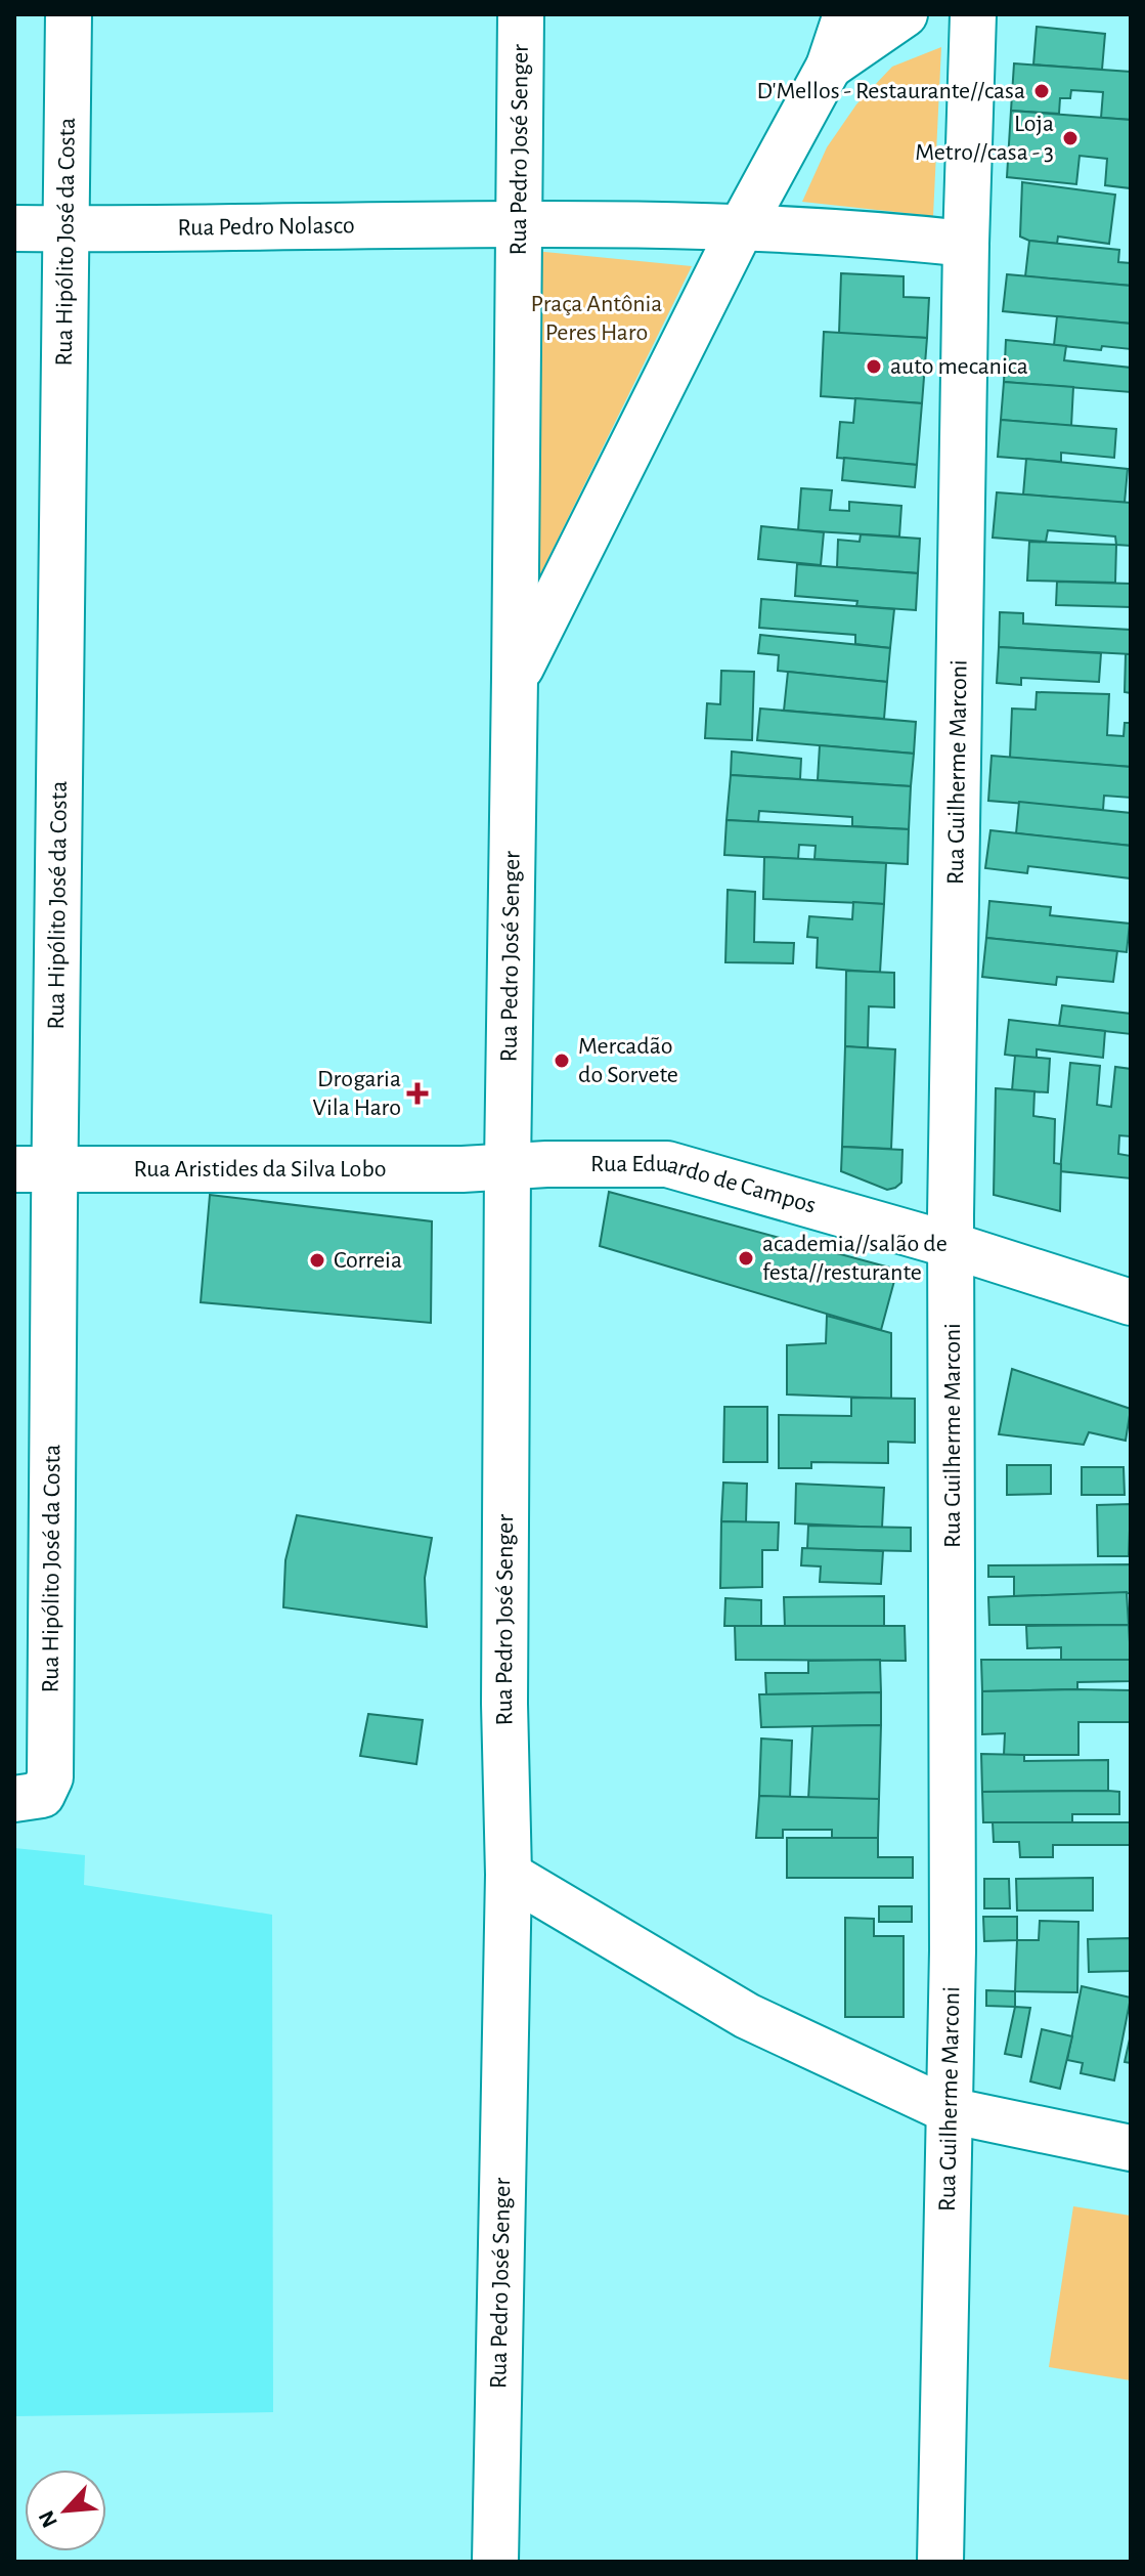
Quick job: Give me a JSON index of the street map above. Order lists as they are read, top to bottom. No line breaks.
{"streets":{"street":["Rua Pedro José Senger","Rua Pedro Nolasco","Rua Hipólito José da Costa","Rua Guilherme Marconi","Rua Aristides da Silva Lobo","Rua Eduardo de Campos"]},"crossings":[["Rua Pedro José Senger","Rua Pedro Nolasco"],["Rua Pedro José Senger","Rua Aristides da Silva Lobo"],["Rua Pedro José Senger","Rua Eduardo de Campos"],["Rua Pedro Nolasco","Rua Hipólito José da Costa"],["Rua Pedro Nolasco","Rua Guilherme Marconi"],["Rua Hipólito José da Costa","Rua Aristides da Silva Lobo"],["Rua Guilherme Marconi","Rua Eduardo de Campos"],["Rua Aristides da Silva Lobo","Rua Eduardo de Campos"]],"parks":["Praça Antônia Peres Haro"],"places":{"other":["D'Mellos - Restaurante//casa","Loja Metro//casa - 3","auto mecanica","Mercadão do Sorvete","academia//salão de festa//resturante","Correia"],"health":["Drogaria Vila Haro"]},"north":"bottom left"}
